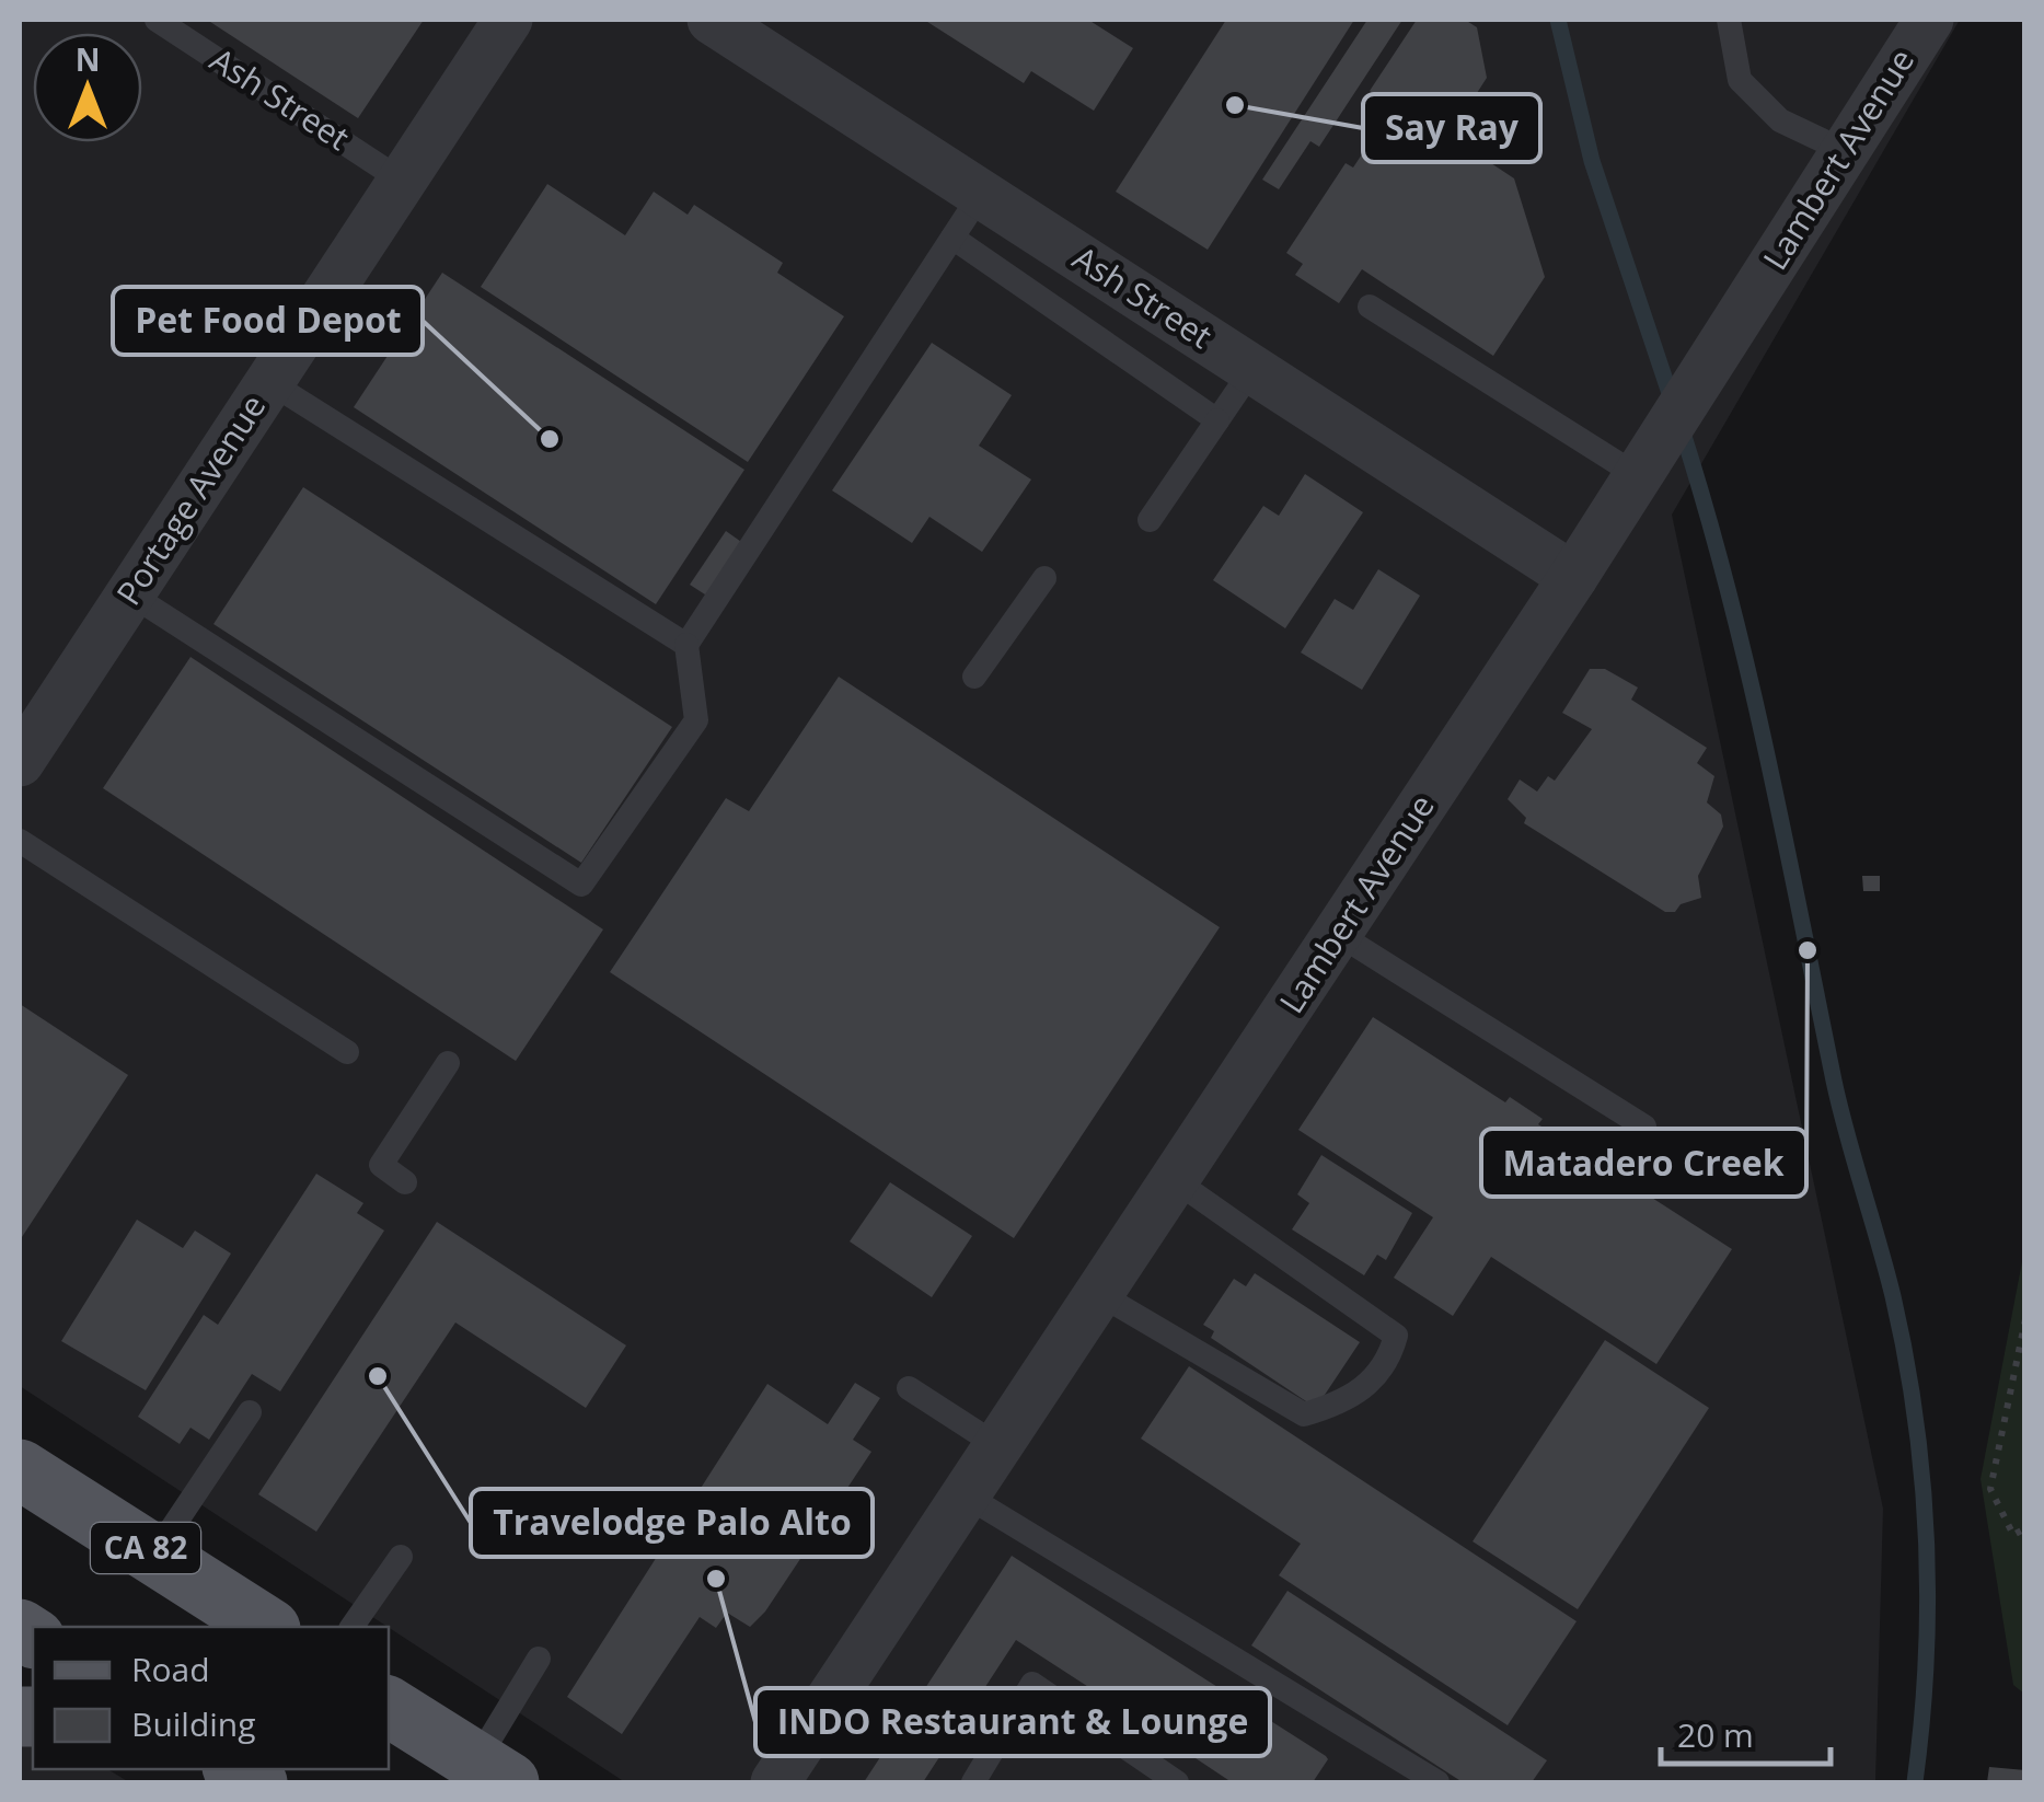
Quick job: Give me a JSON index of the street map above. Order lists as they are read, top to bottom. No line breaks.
{"streets":{"main road":["CA 82"],"street":["Ash Street","Lambert Avenue","Portage Avenue"]},"crossings":[["Ash Street","Lambert Avenue"],["Ash Street","Portage Avenue"]],"places":["Say Ray","Pet Food Depot","Matadero Creek","Travelodge Palo Alto","INDO Restaurant & Lounge"],"legend":["Road","Building"],"scale_bar":"20 m","north":"top"}
